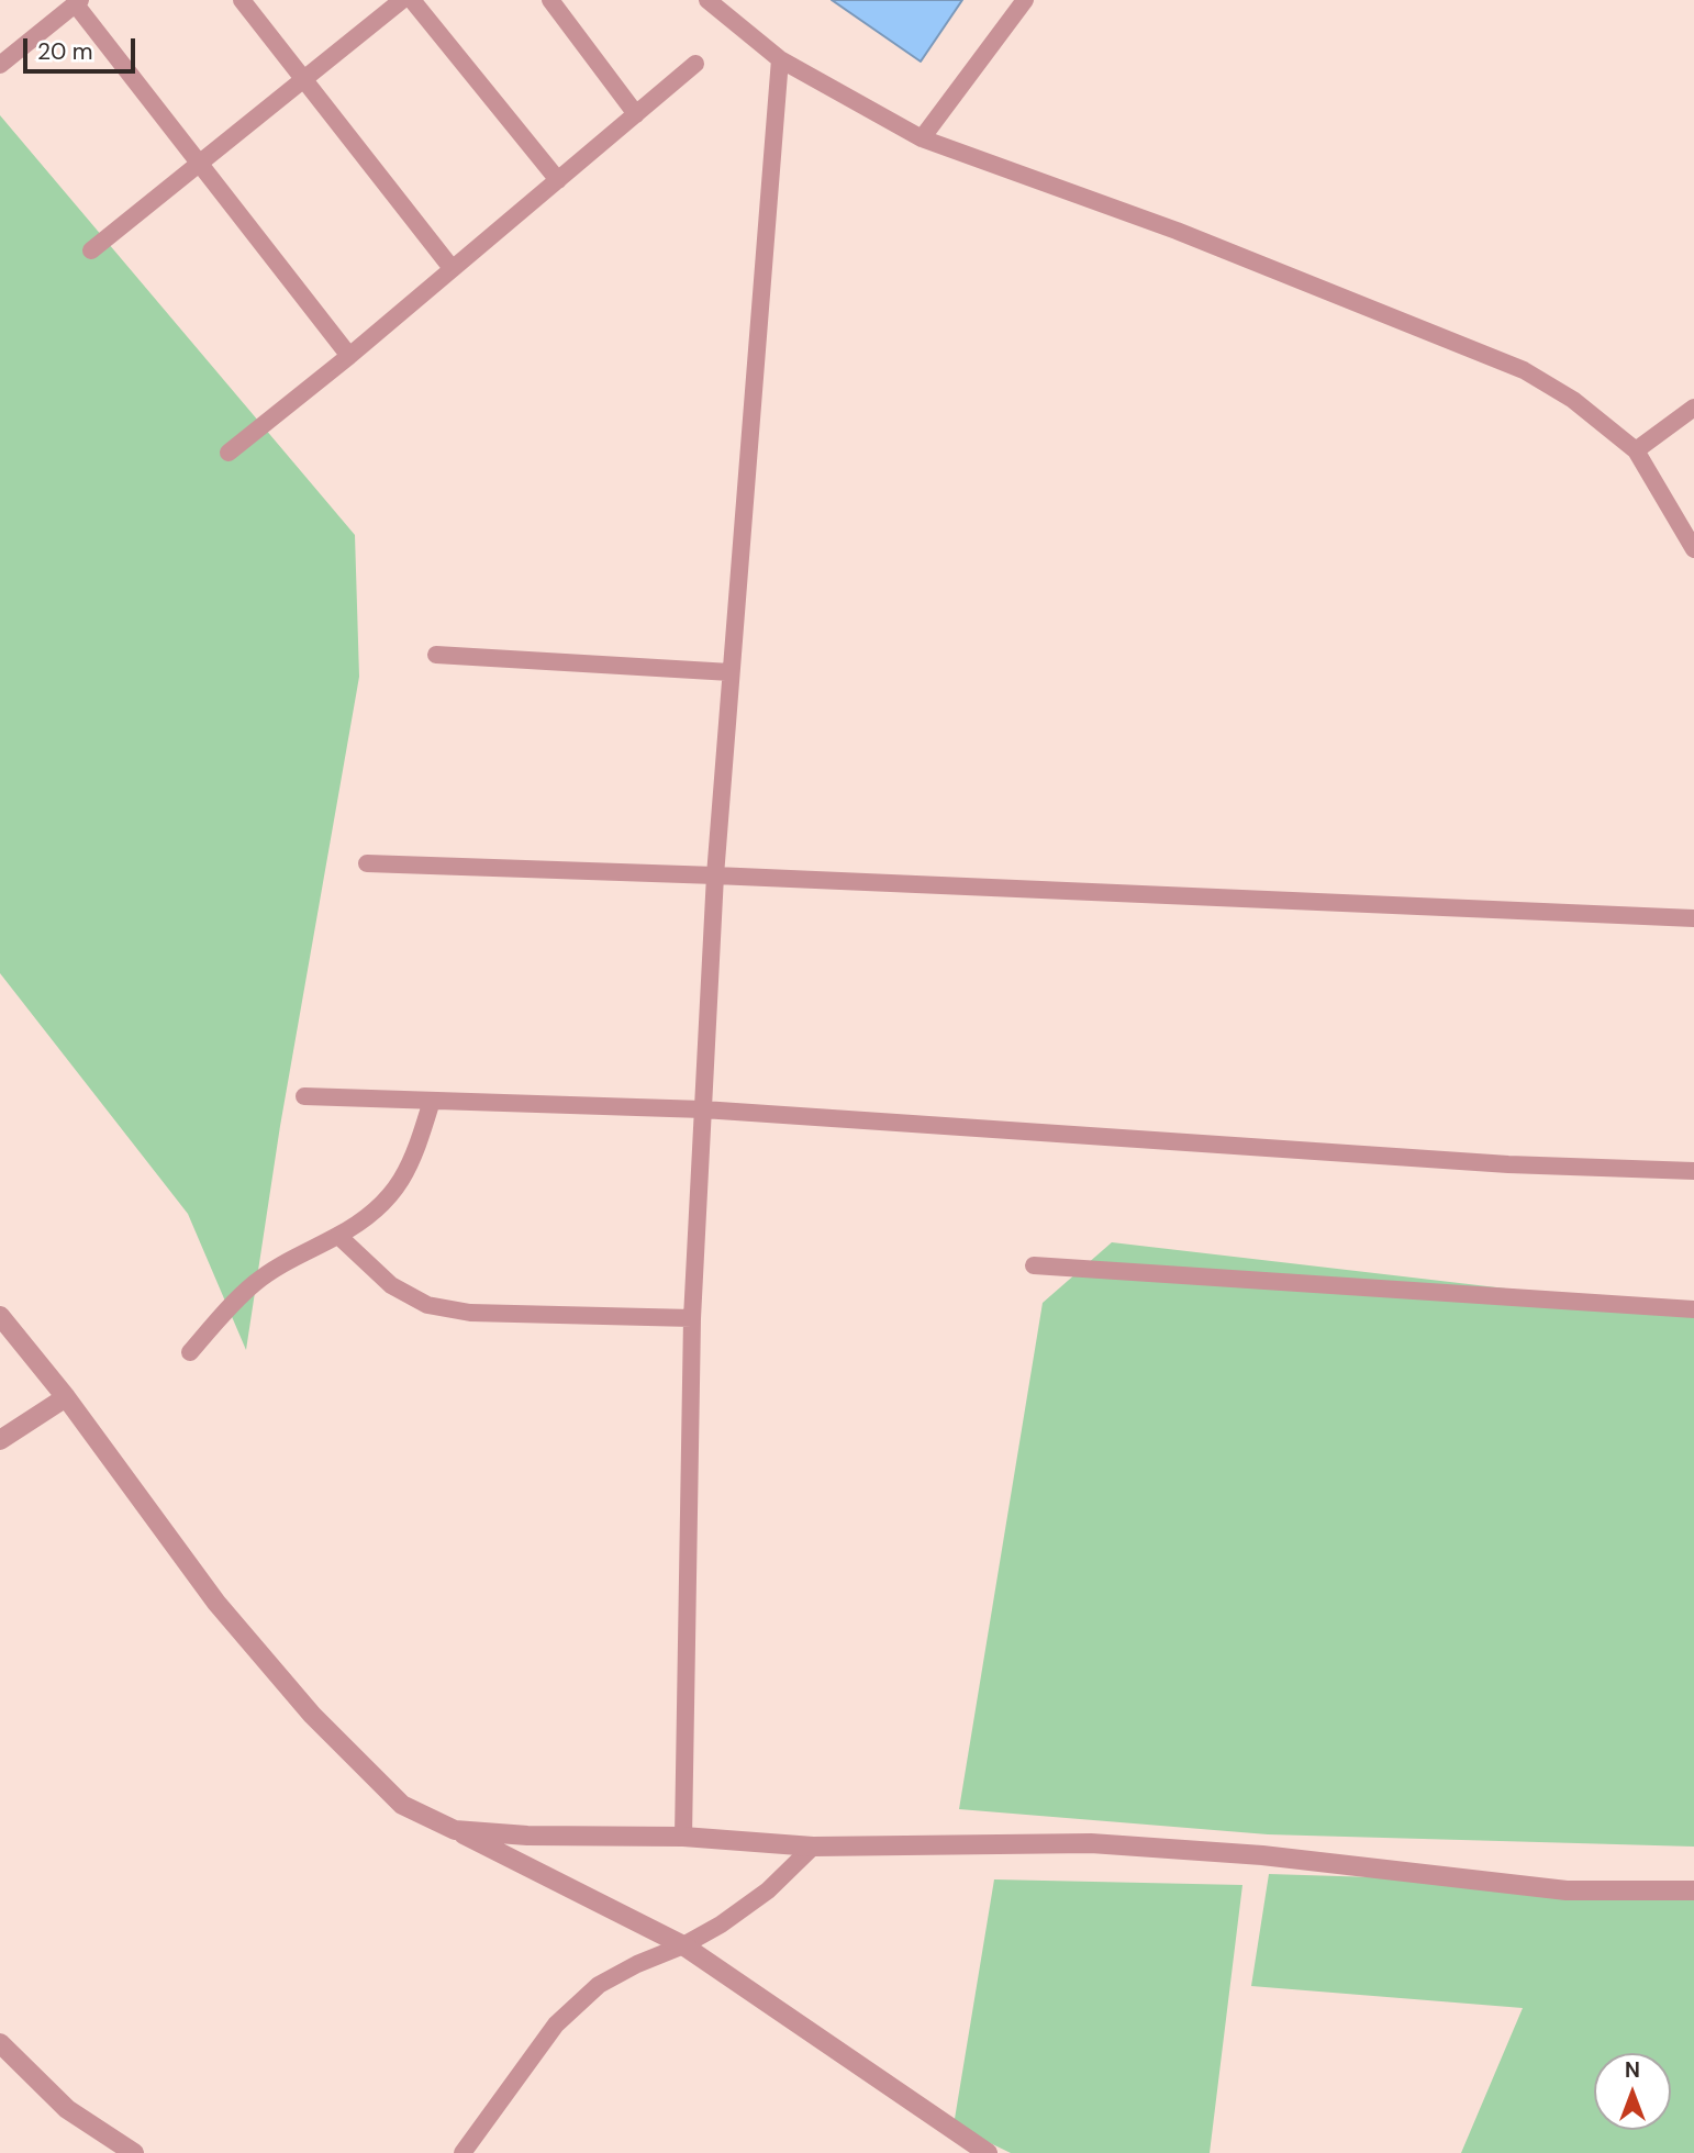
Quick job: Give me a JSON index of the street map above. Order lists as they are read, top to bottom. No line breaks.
{"scale_bar":"20 m","north":"top"}
